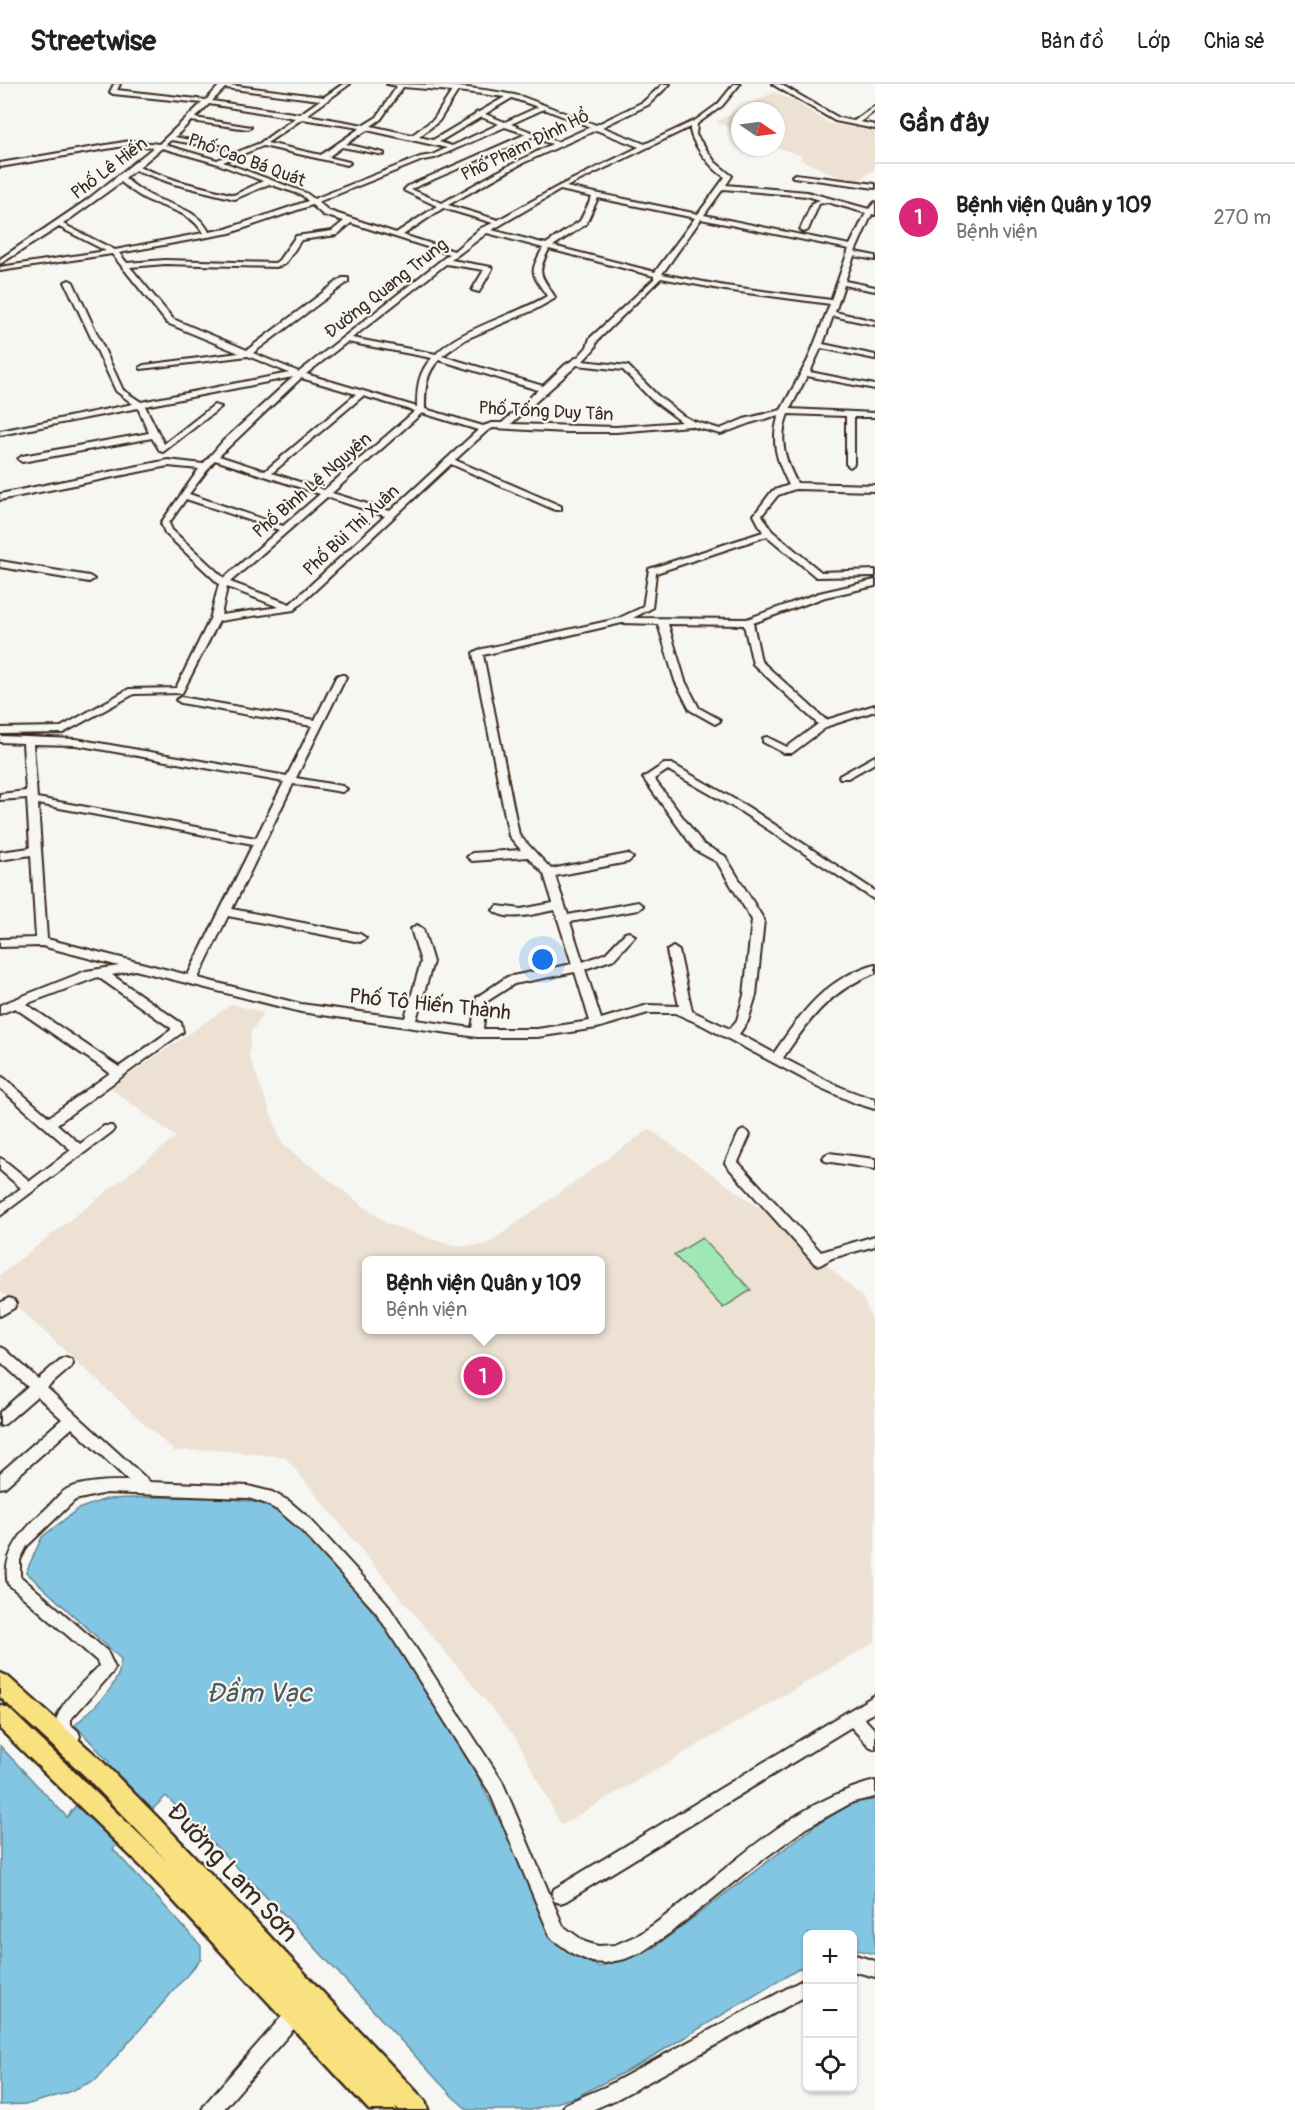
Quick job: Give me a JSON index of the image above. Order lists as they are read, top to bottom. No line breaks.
{"streets":{"main road":["Đường Lam Sơn"],"street":["Phố Phạm Đỉnh Hổ","Phố Cao Bá Quát","Phố Lê Hiến","Đường Quang Trung","Phố Tống Duy Tân","Phố Bình Lệ Nguyên","Phố Bùi Thị Xuân","Phố Tô Hiến Thành"]},"crossings":[["Phố Phạm Đỉnh Hổ","Phố Cao Bá Quát"],["Phố Cao Bá Quát","Phố Lê Hiến"],["Phố Cao Bá Quát","Đường Quang Trung"],["Đường Quang Trung","Phố Tống Duy Tân"],["Đường Quang Trung","Phố Bình Lệ Nguyên"],["Phố Tống Duy Tân","Phố Bình Lệ Nguyên"],["Phố Tống Duy Tân","Phố Bùi Thị Xuân"]],"water":["Đầm Vạc"],"north":"right","page":{"header":"Streetwise","nav":["Bản đồ","Lớp","Chia sẻ"],"heading":"Gần đây","list":[{"mark":"1","name":"Bệnh viện Quân y 109","note":"Bệnh viện","value":"270 m"}],"popup":["Bệnh viện Quân y 109","Bệnh viện"],"pins":"1","map_buttons":["+","−"]}}
